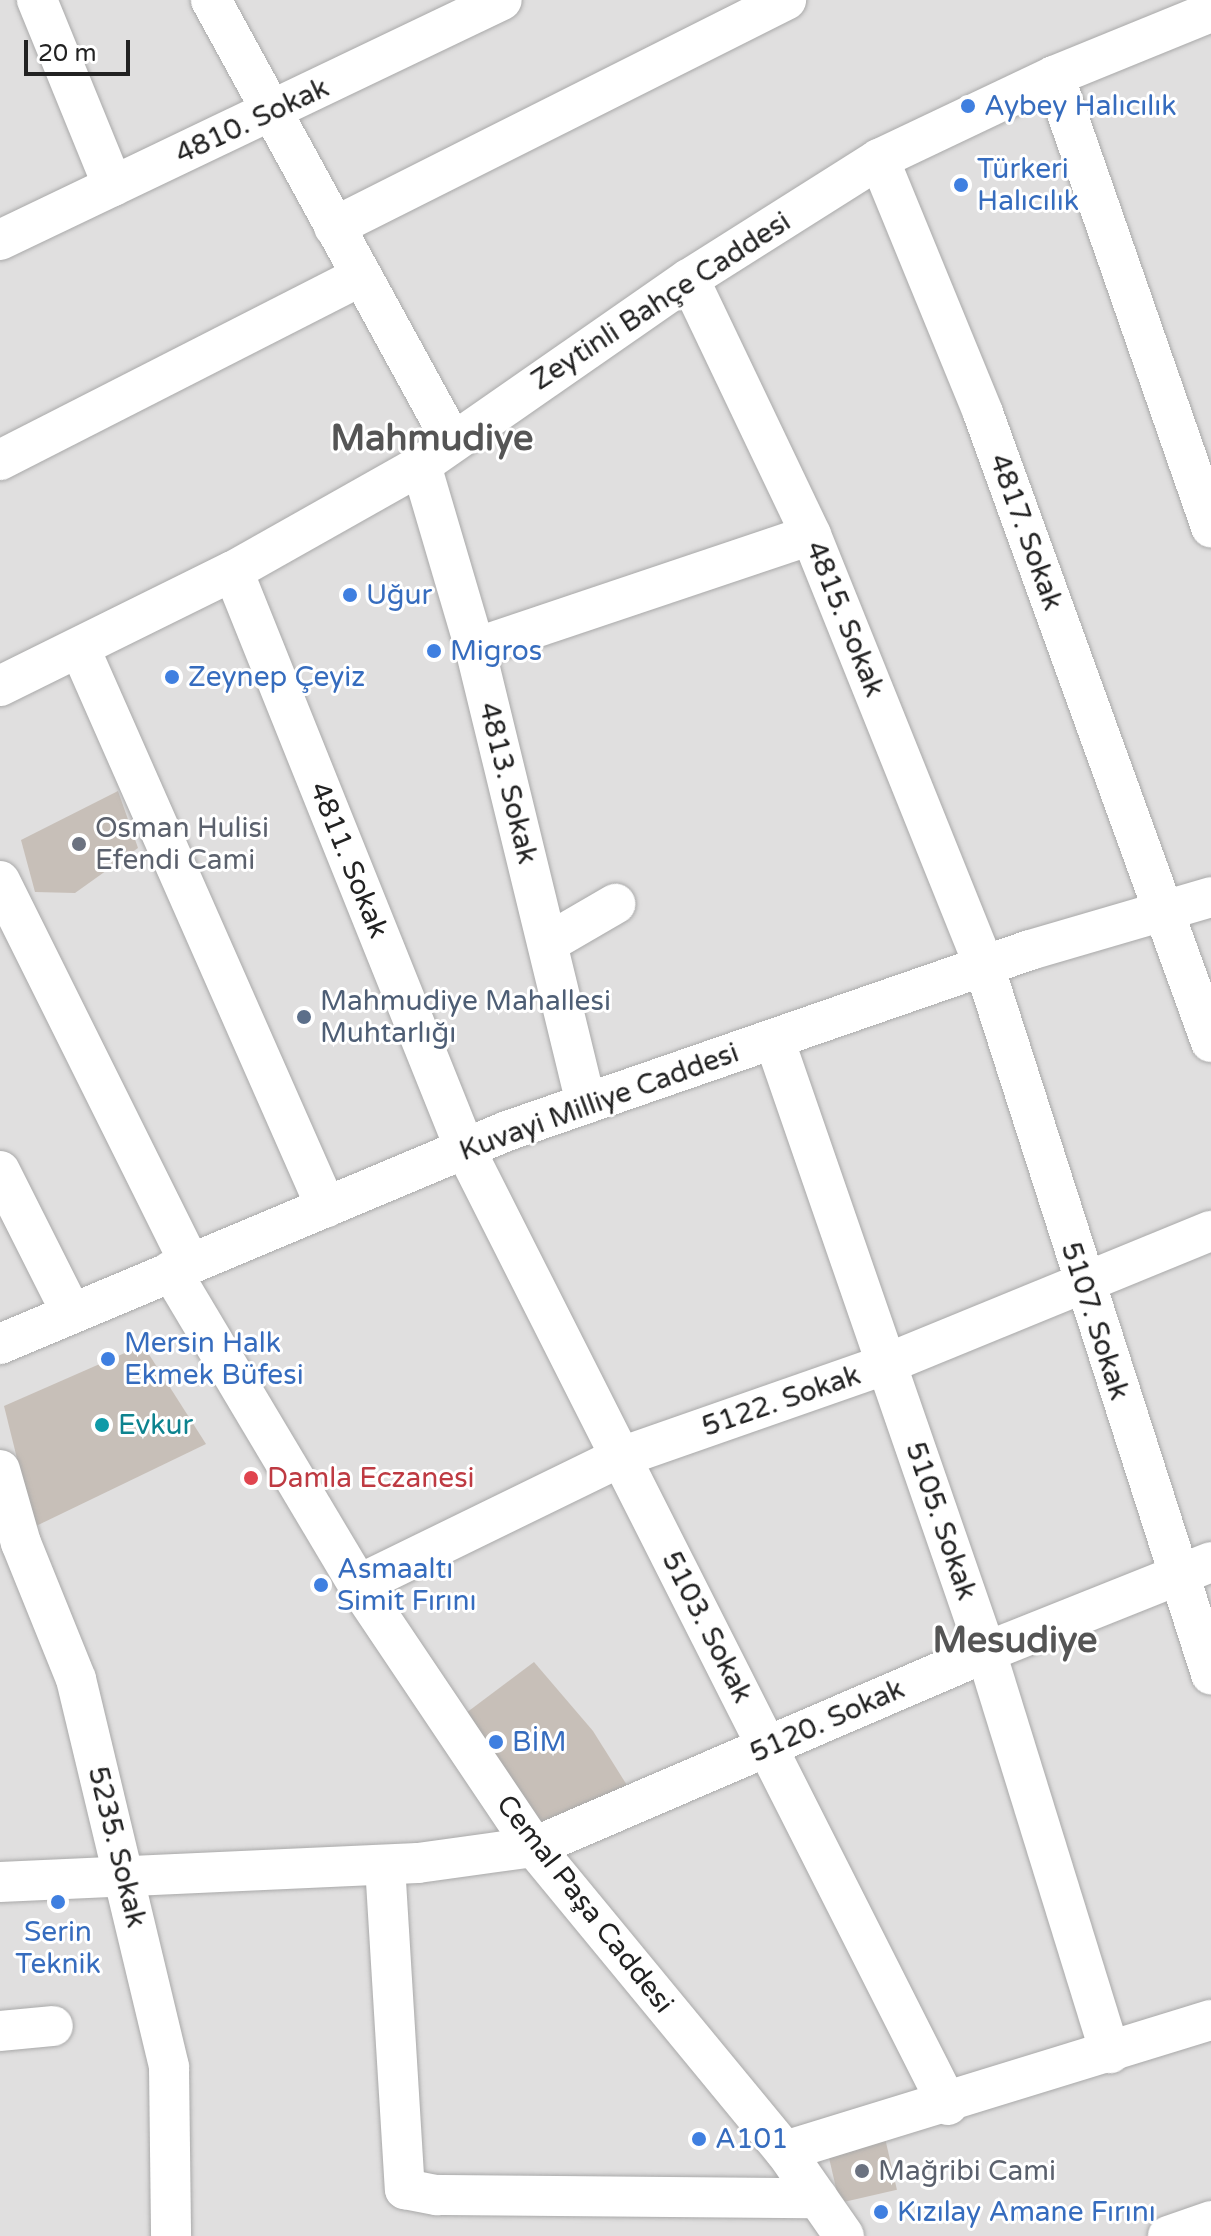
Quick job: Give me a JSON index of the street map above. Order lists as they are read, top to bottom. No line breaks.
{"streets":{"street":["4810. Sokak","Zeytinli Bahçe Caddesi","4817. Sokak","4815. Sokak","4813. Sokak","4811. Sokak","Kuvayi Milliye Caddesi","5107. Sokak","5122. Sokak","5105. Sokak","5103. Sokak","5120. Sokak","5235. Sokak","Cemal Paşa Caddesi"]},"crossings":[["Zeytinli Bahçe Caddesi","4817. Sokak"],["Zeytinli Bahçe Caddesi","4815. Sokak"],["Zeytinli Bahçe Caddesi","4813. Sokak"],["Zeytinli Bahçe Caddesi","4811. Sokak"],["4817. Sokak","Kuvayi Milliye Caddesi"],["4815. Sokak","Kuvayi Milliye Caddesi"],["4815. Sokak","5107. Sokak"],["4813. Sokak","Kuvayi Milliye Caddesi"],["4811. Sokak","Kuvayi Milliye Caddesi"],["4811. Sokak","5103. Sokak"],["Kuvayi Milliye Caddesi","5107. Sokak"],["Kuvayi Milliye Caddesi","5105. Sokak"],["Kuvayi Milliye Caddesi","5103. Sokak"],["Kuvayi Milliye Caddesi","Cemal Paşa Caddesi"],["5107. Sokak","5122. Sokak"],["5107. Sokak","5120. Sokak"],["5122. Sokak","5105. Sokak"],["5122. Sokak","5103. Sokak"],["5122. Sokak","Cemal Paşa Caddesi"],["5105. Sokak","5120. Sokak"],["5103. Sokak","5120. Sokak"],["5120. Sokak","5235. Sokak"],["5120. Sokak","Cemal Paşa Caddesi"]],"districts":["Mahmudiye","Mesudiye"],"places":["Aybey Halıcılık","Türkeri Halıcılık","Uğur","Migros","Zeynep Çeyiz","Osman Hulisi Efendi Cami","Mahmudiye Mahallesi Muhtarlığı","Mersin Halk Ekmek Büfesi","Evkur","Damla Eczanesi","Asmaaltı Simit Fırını","BİM","Serin Teknik","A101","Mağribi Cami","Kızılay Amane Fırını"],"scale_bar":"20 m"}
